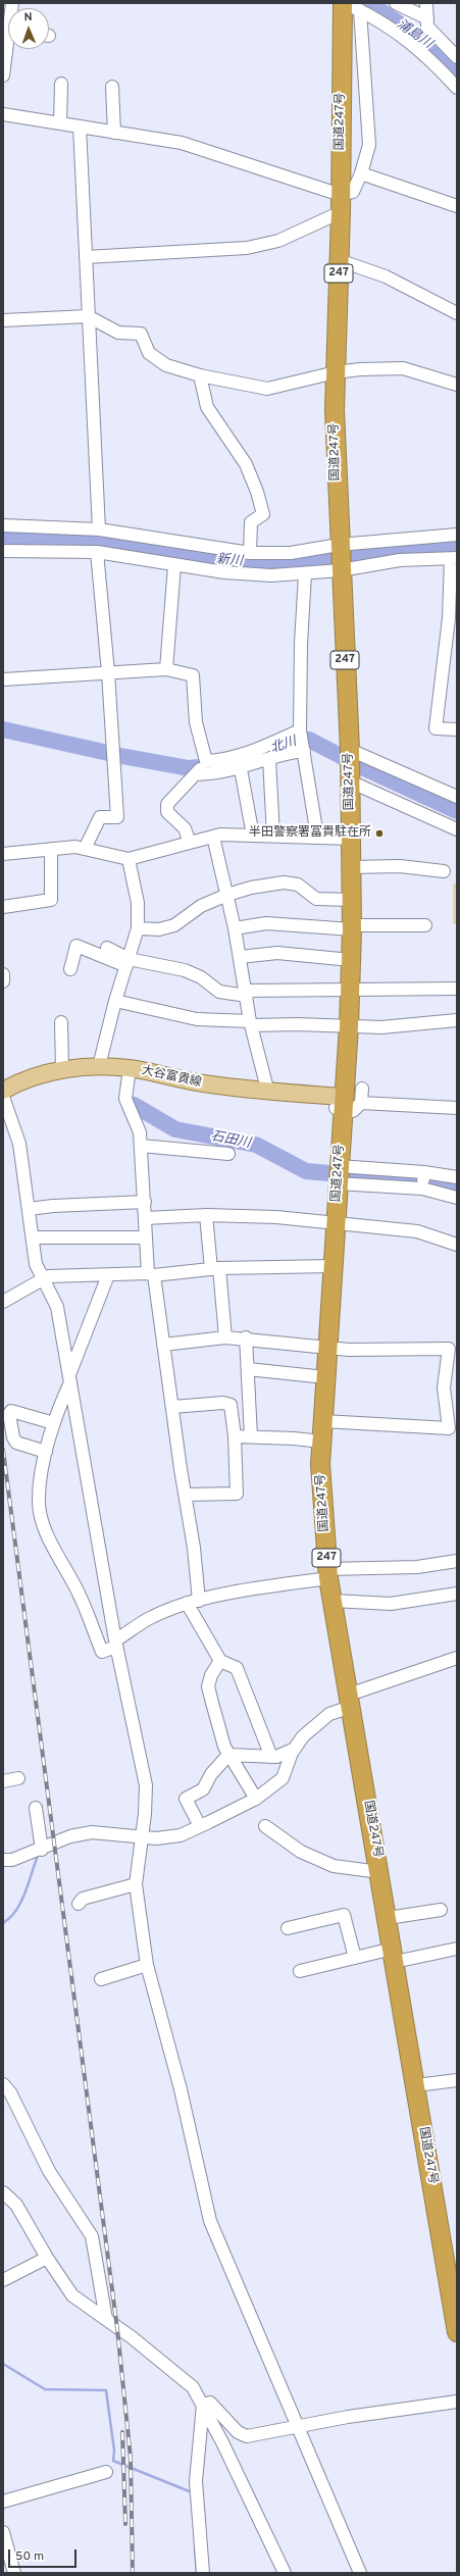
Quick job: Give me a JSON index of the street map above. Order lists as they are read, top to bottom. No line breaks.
{"streets":{"highway":["国道247号","247"],"main road":["大谷富貴線"]},"crossings":[["国道247号","大谷富貴線"]],"water":["浦島川","新川","北川","石田川"],"places":["半田警察署冨貴駐在所"],"scale_bar":"50 m","north":"top"}
